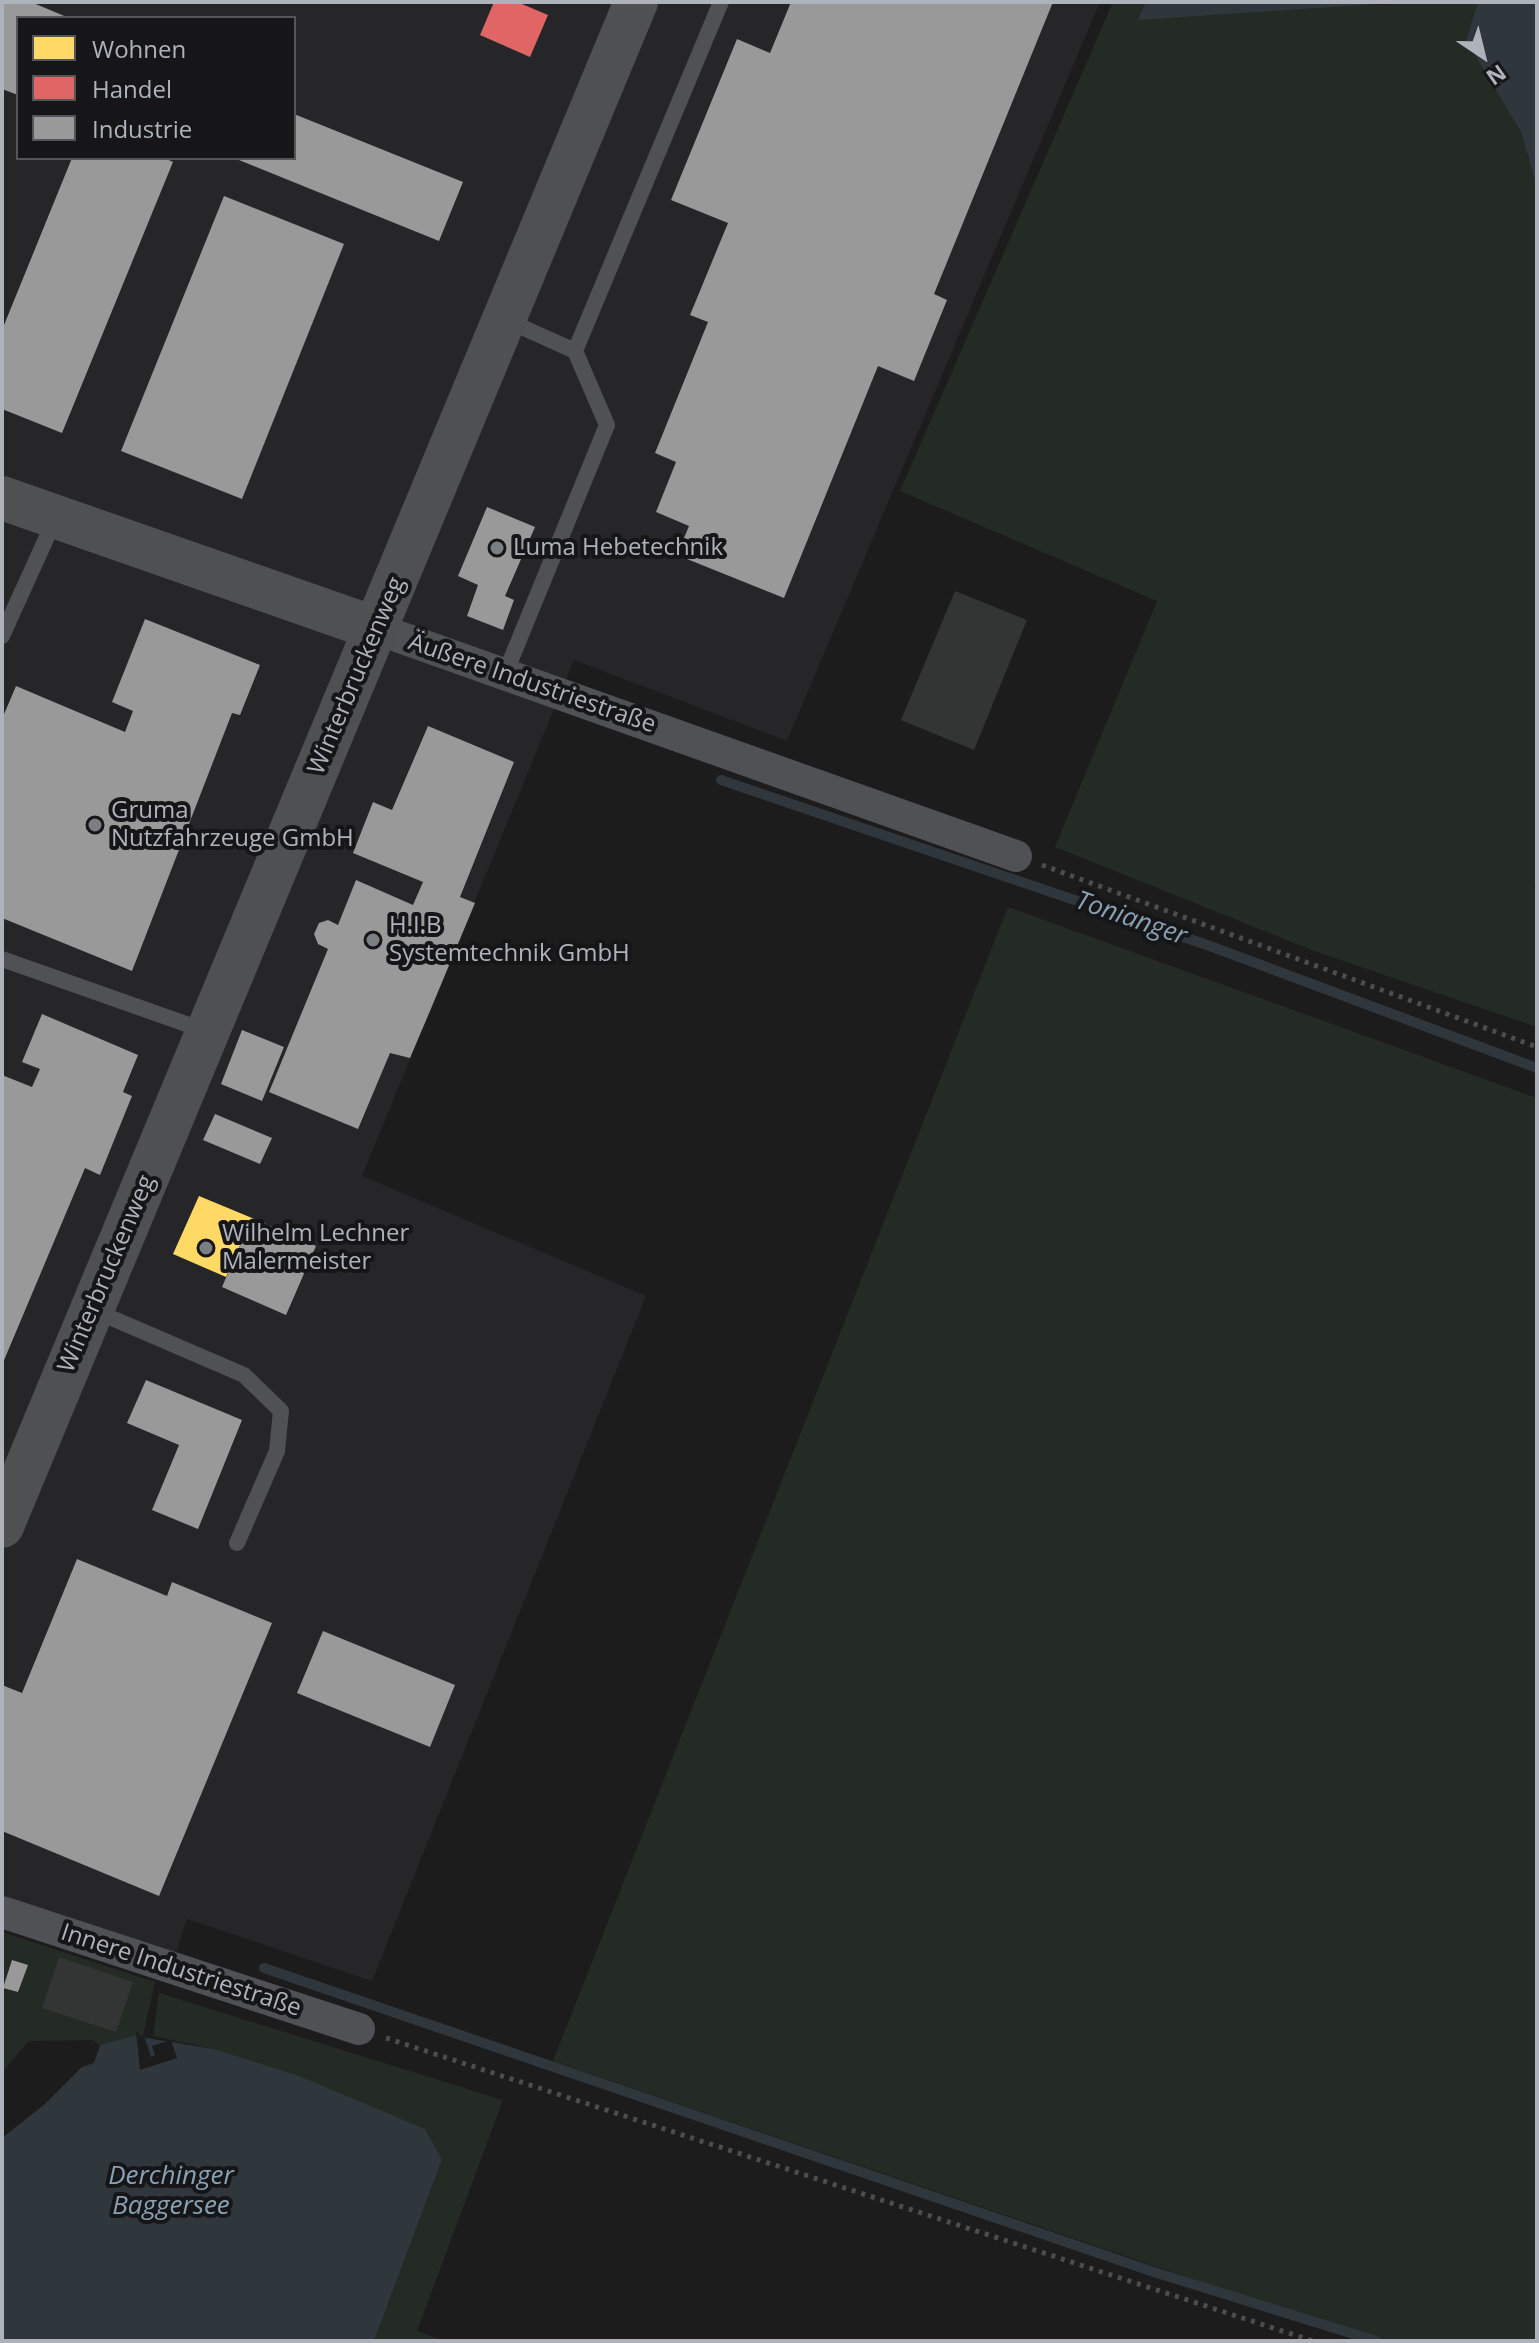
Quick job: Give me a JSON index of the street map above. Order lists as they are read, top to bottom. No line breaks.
{"streets":{"street":["Winterbruckenweg","Äußere Industriestraße","Innere Industriestraße"]},"crossings":[["Winterbruckenweg","Äußere Industriestraße"]],"water":["Tonianger","Derchinger Baggersee"],"places":["Luma Hebetechnik","Gruma Nutzfahrzeuge GmbH","H.I.B Systemtechnik GmbH","Wilhelm Lechner Malermeister"],"legend":["Wohnen","Handel","Industrie"],"north":"bottom right"}
